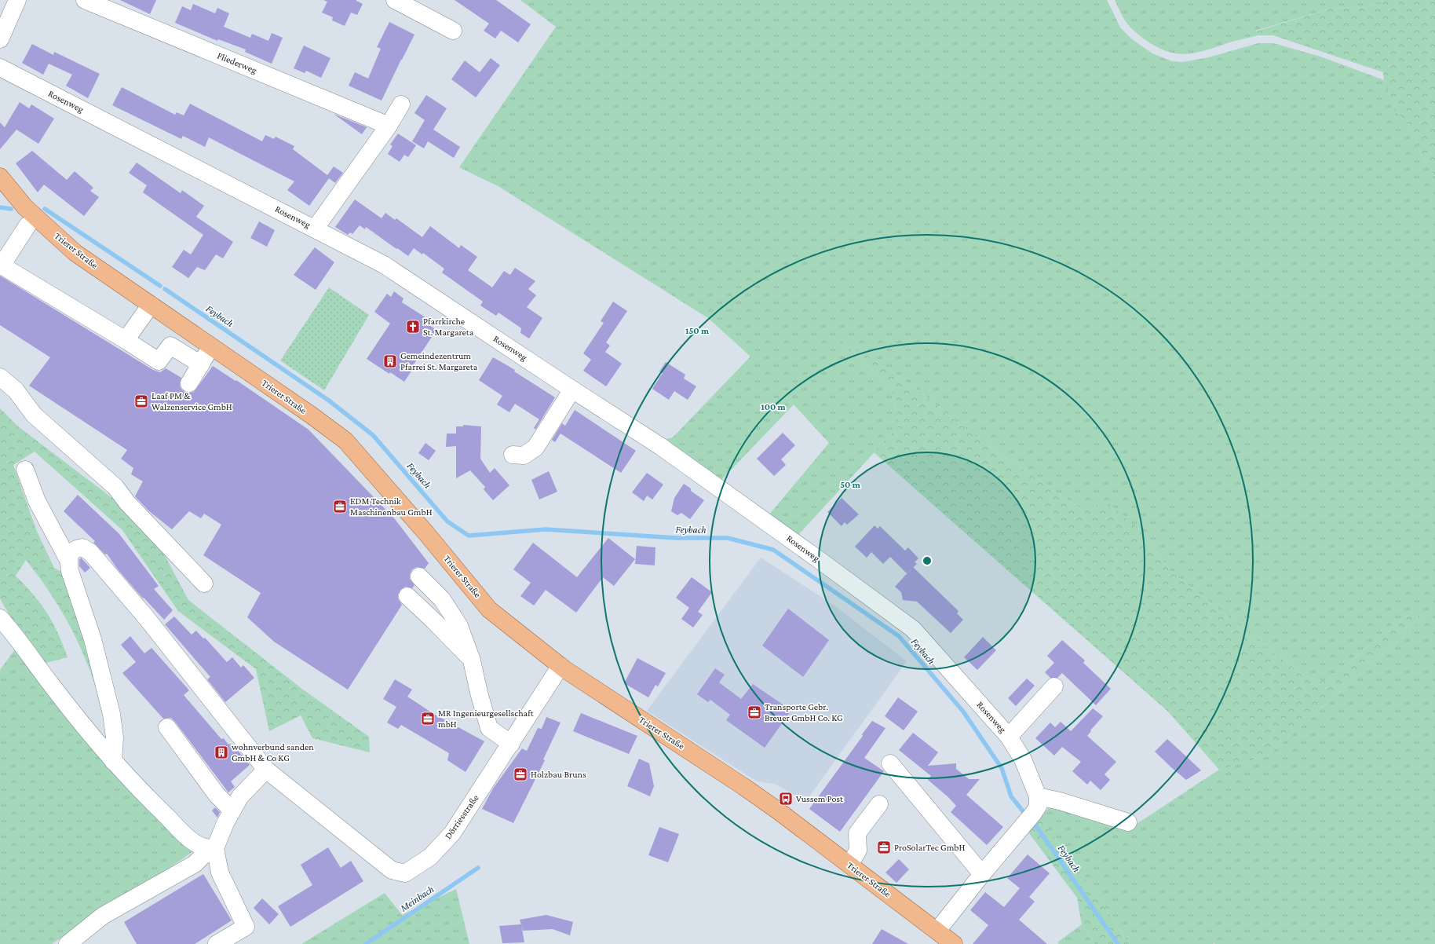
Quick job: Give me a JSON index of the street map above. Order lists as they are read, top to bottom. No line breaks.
{"streets":{"main road":["Trierer Straße"],"street":["Fliederweg","Rosenweg","Dörriesstraße"]},"crossings":[["Trierer Straße","Dörriesstraße"]],"water":["Feybach","Meinbach"],"places":{"church":["Pfarrkirche St. Margareta"],"building":["Gemeindezentrum Pfarrei St. Margareta","wohnverbund sanden GmbH & Co KG"],"office":["Laaf PM & Walzenservice GmbH","EDM Technik Maschinenbau GmbH","Transporte Gebr. Breuer GmbH Co. KG","MR Ingenieurgesellschaft mbH","Holzbau Bruns","ProSolarTec GmbH"],"bus stop":["Vussem Post"]},"rings":["150 m","100 m","50 m"]}
